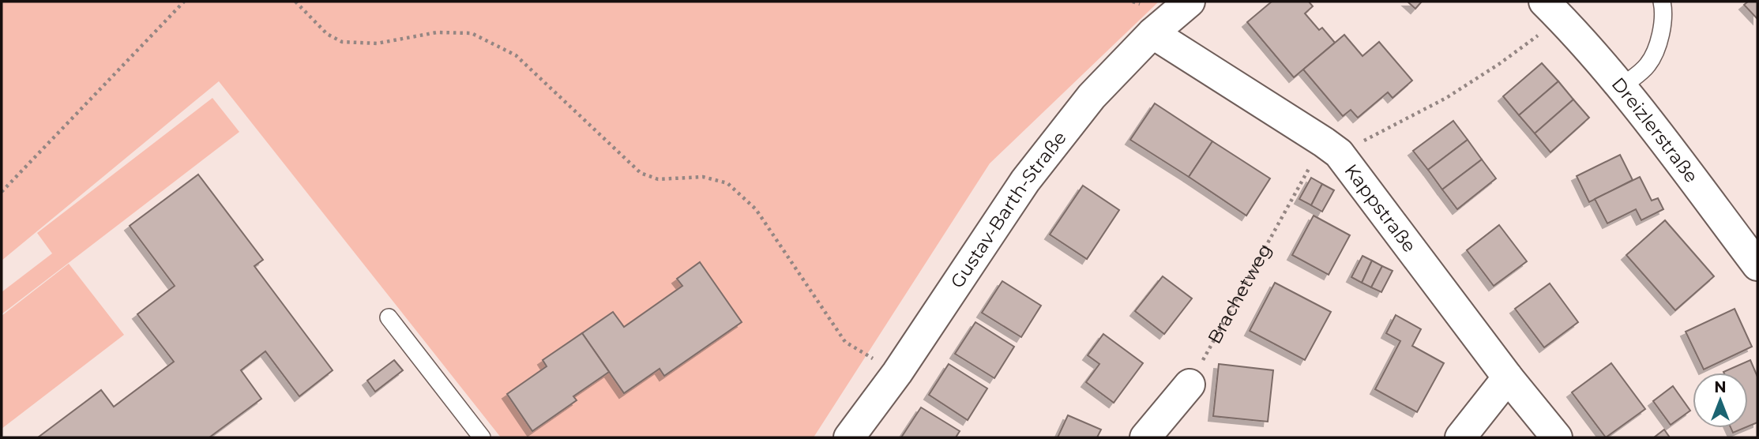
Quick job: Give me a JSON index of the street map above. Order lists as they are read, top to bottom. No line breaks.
{"streets":{"street":["Dreizlerstraße","Kappstraße","Gustav-Barth-Straße"],"path":["Brachetweg"]},"crossings":[["Kappstraße","Gustav-Barth-Straße"],["Kappstraße","Brachetweg"]],"north":"top"}
